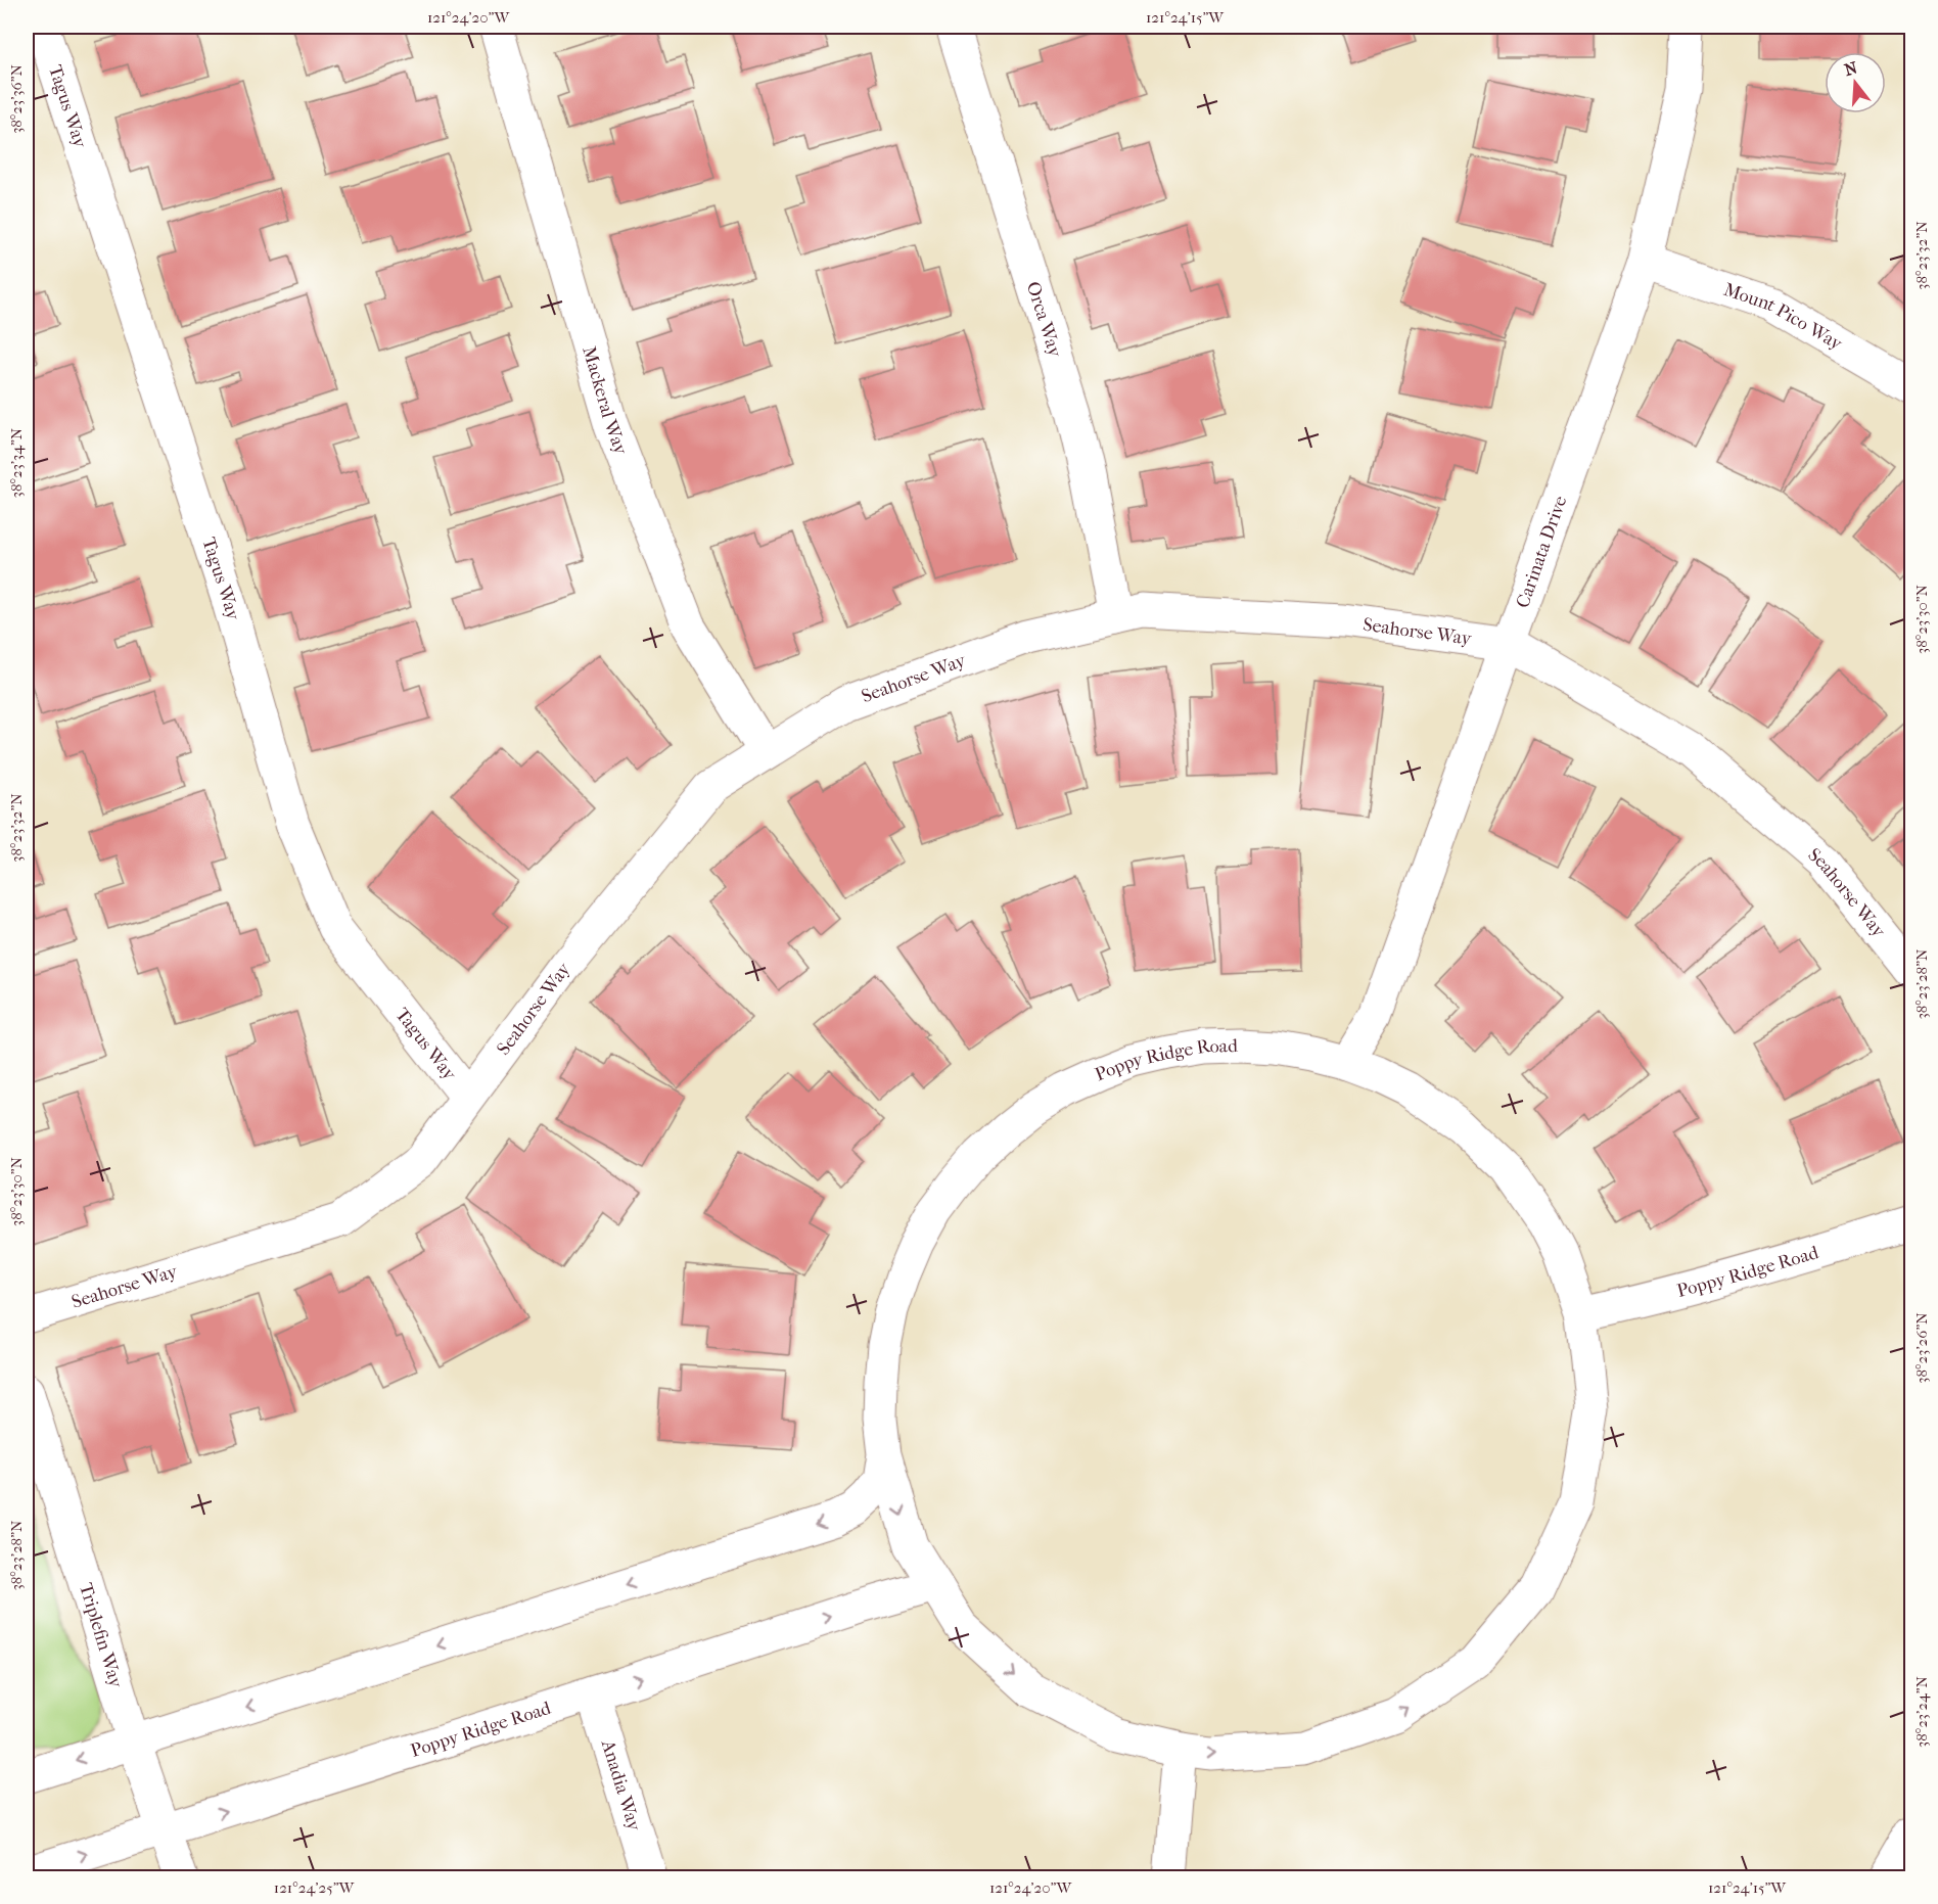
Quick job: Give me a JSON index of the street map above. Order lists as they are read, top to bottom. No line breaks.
{"streets":{"street":["Tagus Way","Mount Pico Way","Orca Way","Mackeral Way","Carinata Drive","Seahorse Way","Poppy Ridge Road","Triplefin Way","Anadia Way"]},"crossings":[["Tagus Way","Seahorse Way"],["Mount Pico Way","Carinata Drive"],["Orca Way","Seahorse Way"],["Mackeral Way","Seahorse Way"],["Carinata Drive","Seahorse Way"],["Carinata Drive","Poppy Ridge Road"],["Poppy Ridge Road","Triplefin Way"],["Poppy Ridge Road","Anadia Way"]],"north":"top","coordinates":["121°24'20\"W","121°24'15\"W","38°23'36\"N","38°23'32\"N","38°23'34\"N","38°23'30\"N","38°23'28\"N","38°23'26\"N","38°23'24\"N","121°24'25\"W"]}
